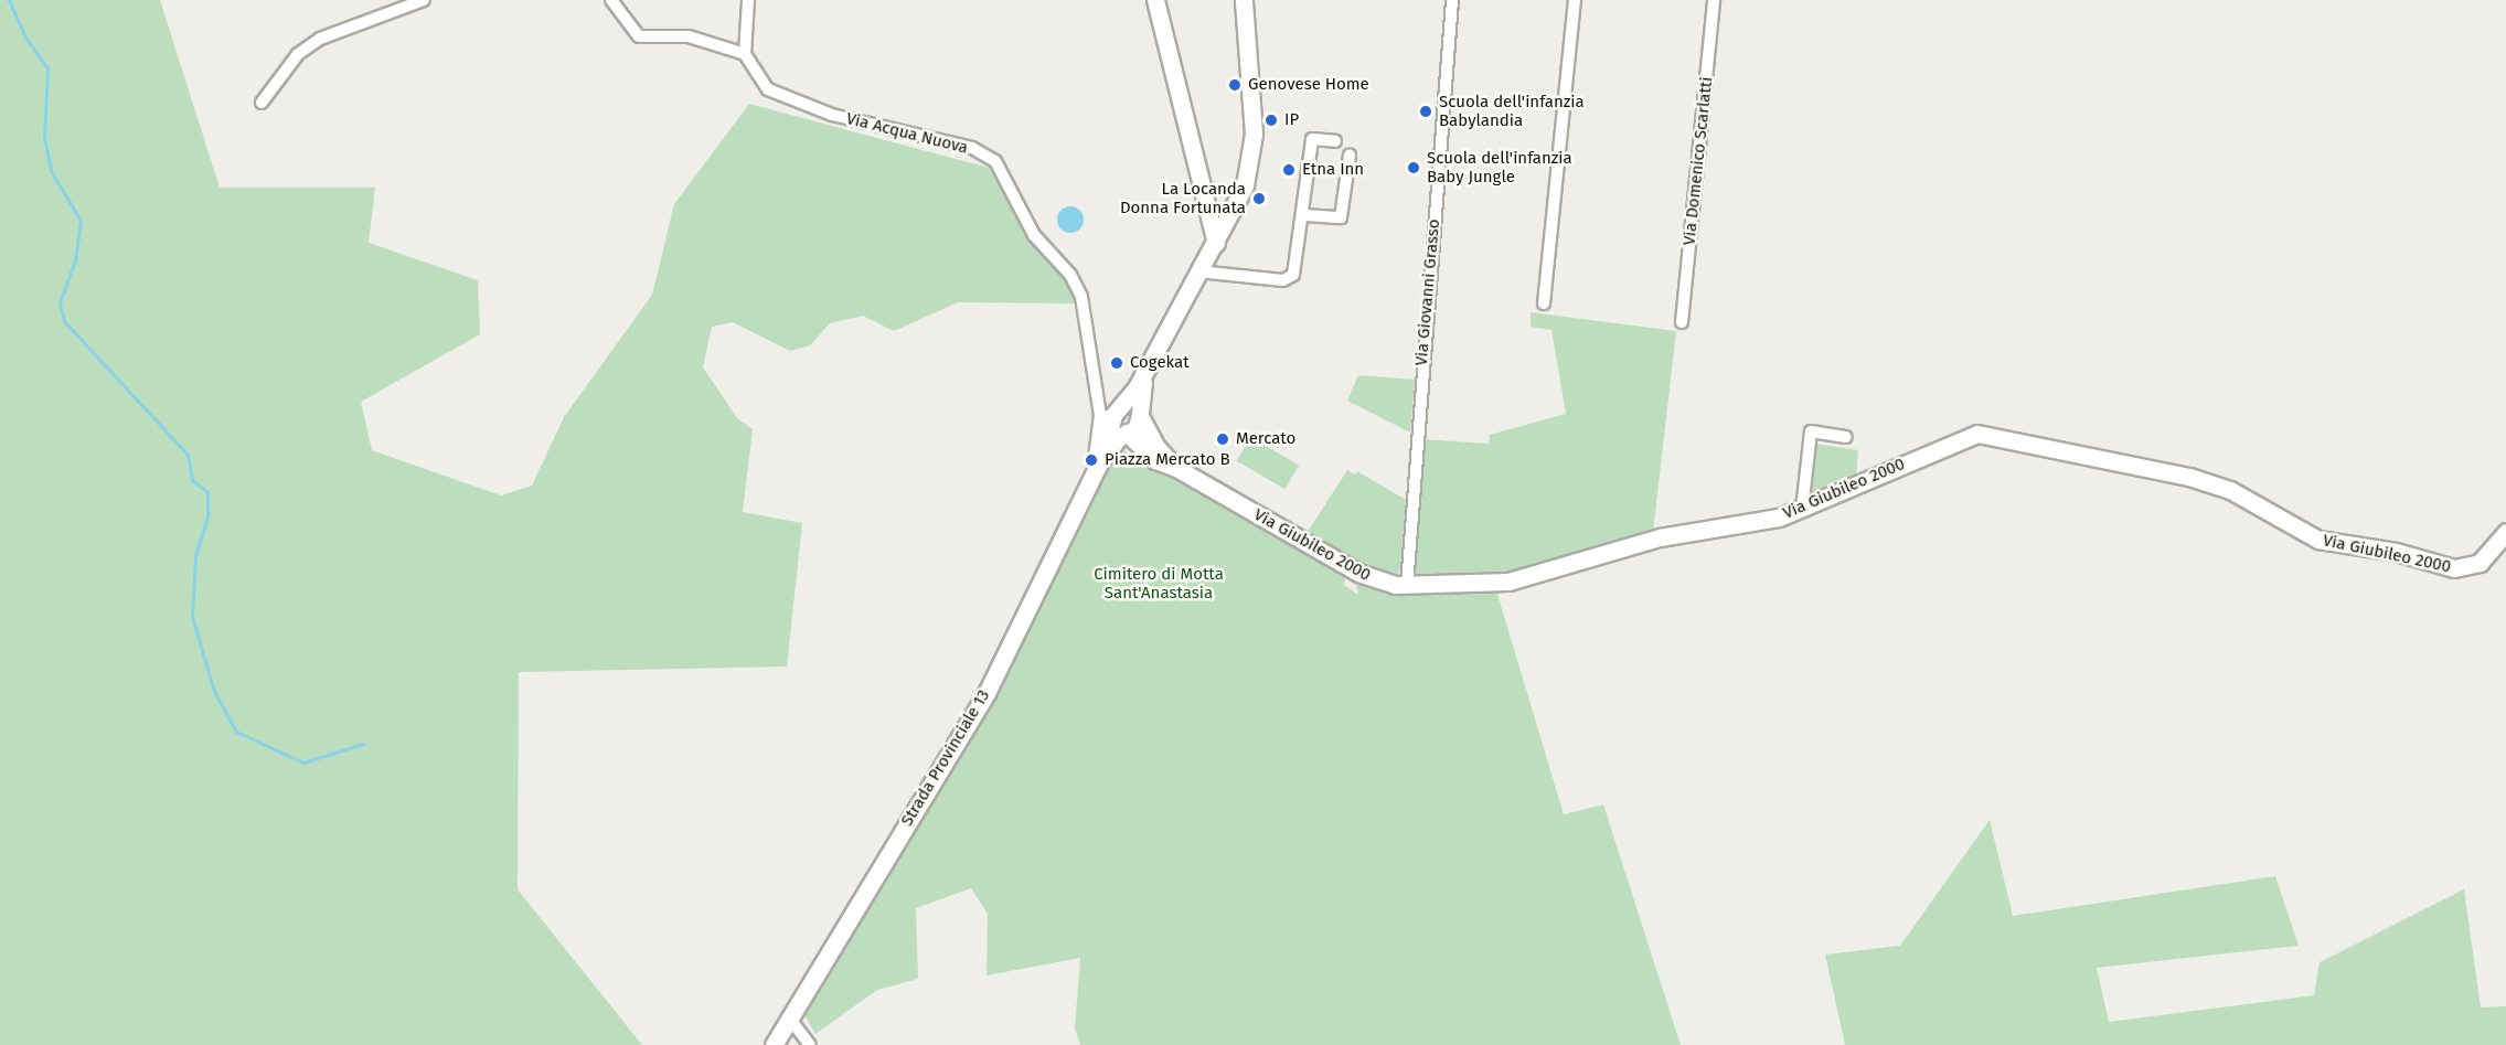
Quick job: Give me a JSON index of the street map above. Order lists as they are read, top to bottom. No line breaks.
{"streets":{"street":["Via Acqua Nuova","Via Domenico Scarlatti","Via Giovanni Grasso","Via Giubileo 2000","Strada Provinciale 13"]},"crossings":[["Via Acqua Nuova","Via Giubileo 2000"],["Via Acqua Nuova","Strada Provinciale 13"],["Via Giovanni Grasso","Via Giubileo 2000"],["Via Giubileo 2000","Strada Provinciale 13"]],"parks":["Cimitero di Motta Sant'Anastasia"],"places":["Genovese Home","Scuola dell'infanzia Babylandia","IP","Scuola dell'infanzia Baby Jungle","Etna Inn","La Locanda Donna Fortunata","Cogekat","Mercato","Piazza Mercato B"]}
